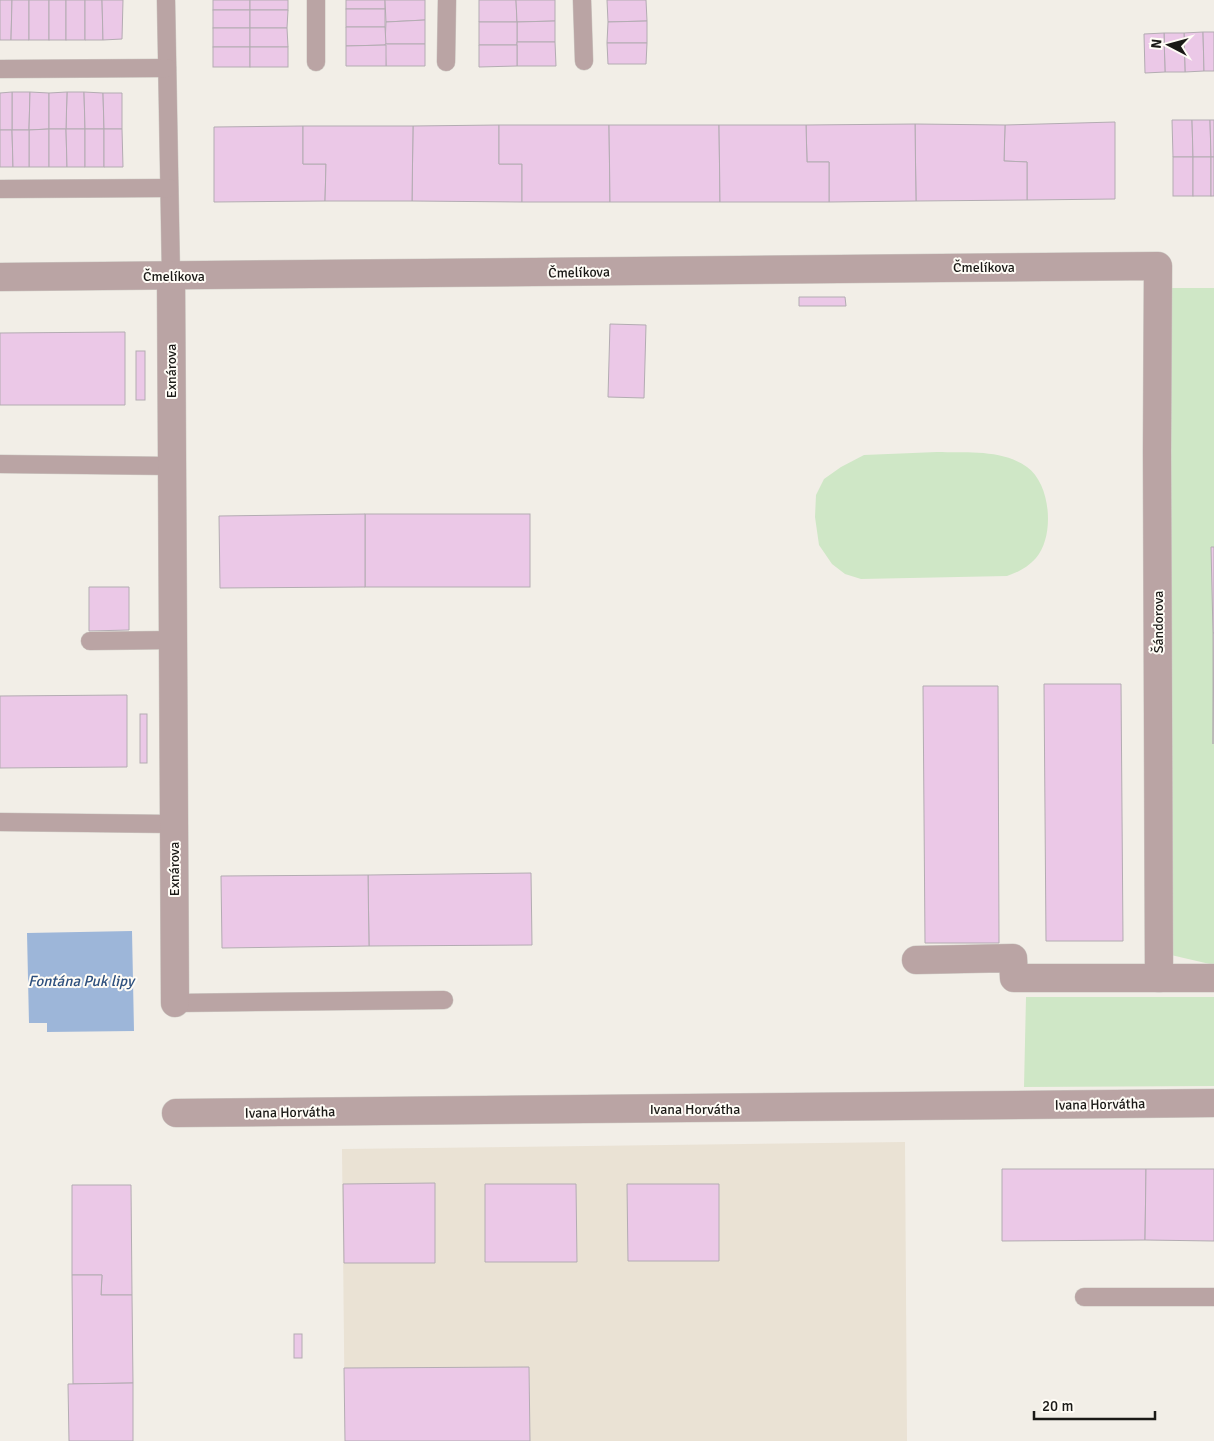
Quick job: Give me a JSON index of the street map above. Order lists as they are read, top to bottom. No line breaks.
{"streets":{"street":["Čmelíkova","Exnárova","Šándorova","Ivana Horvátha"]},"crossings":[["Čmelíkova","Exnárova"],["Čmelíkova","Šándorova"]],"water":["Fontána Puk lipy"],"scale_bar":"20 m","north":"left"}
